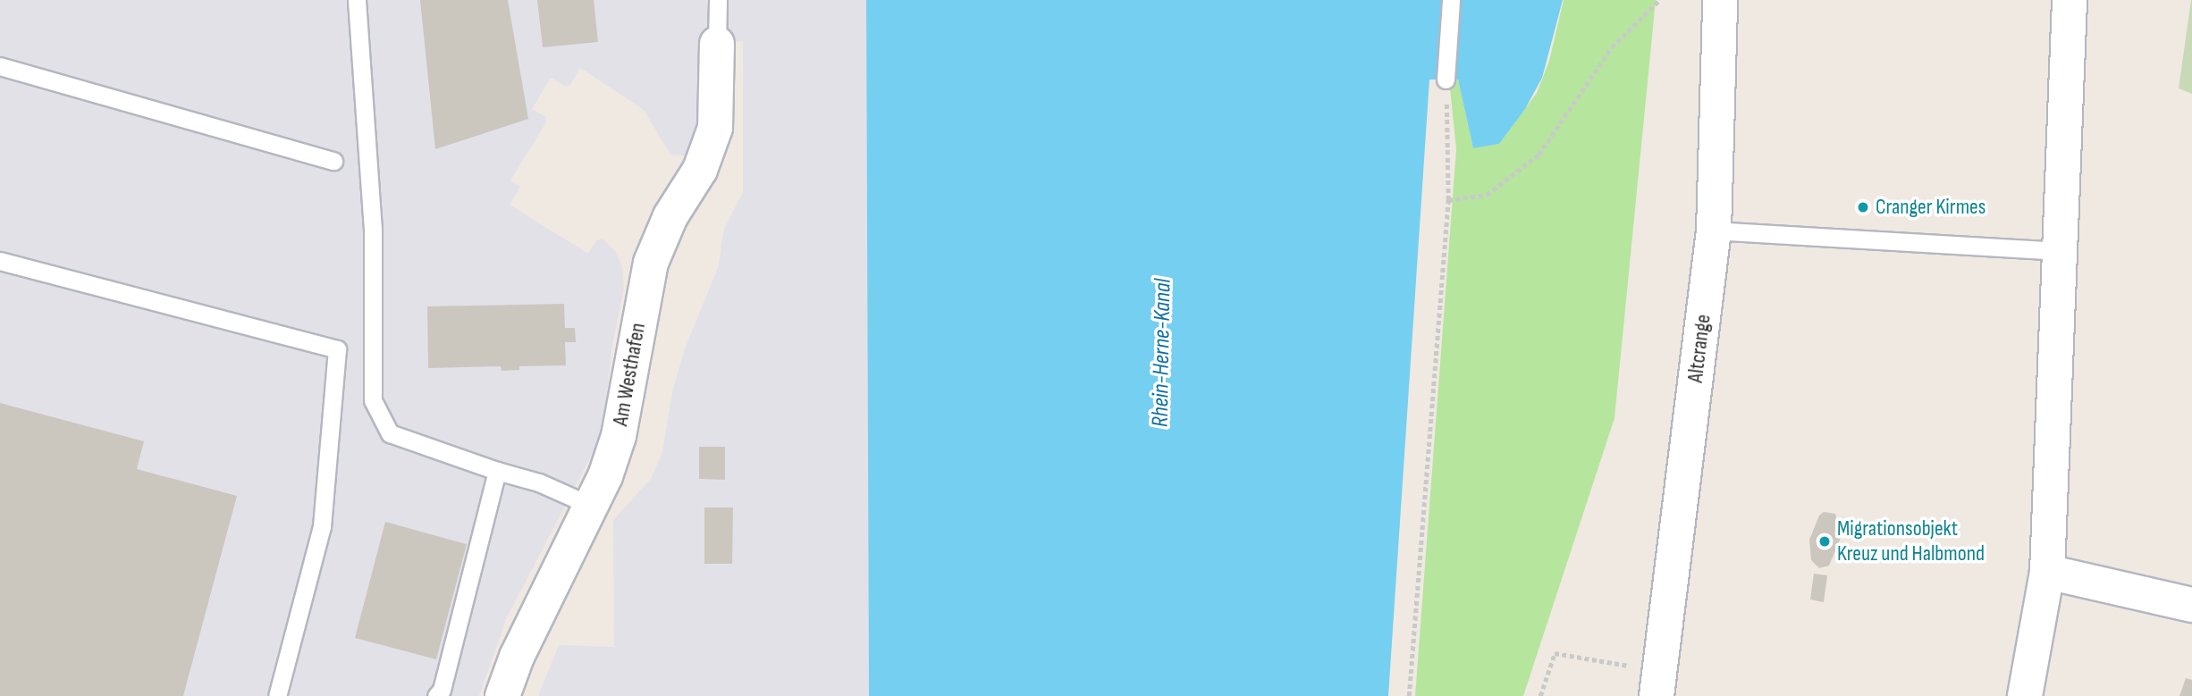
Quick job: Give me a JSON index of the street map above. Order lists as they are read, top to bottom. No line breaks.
{"streets":{"street":["Altcrange","Am Westhafen"]},"water":["Rhein-Herne-Kanal"],"places":["Cranger Kirmes","Migrationsobjekt Kreuz und Halbmond"]}
